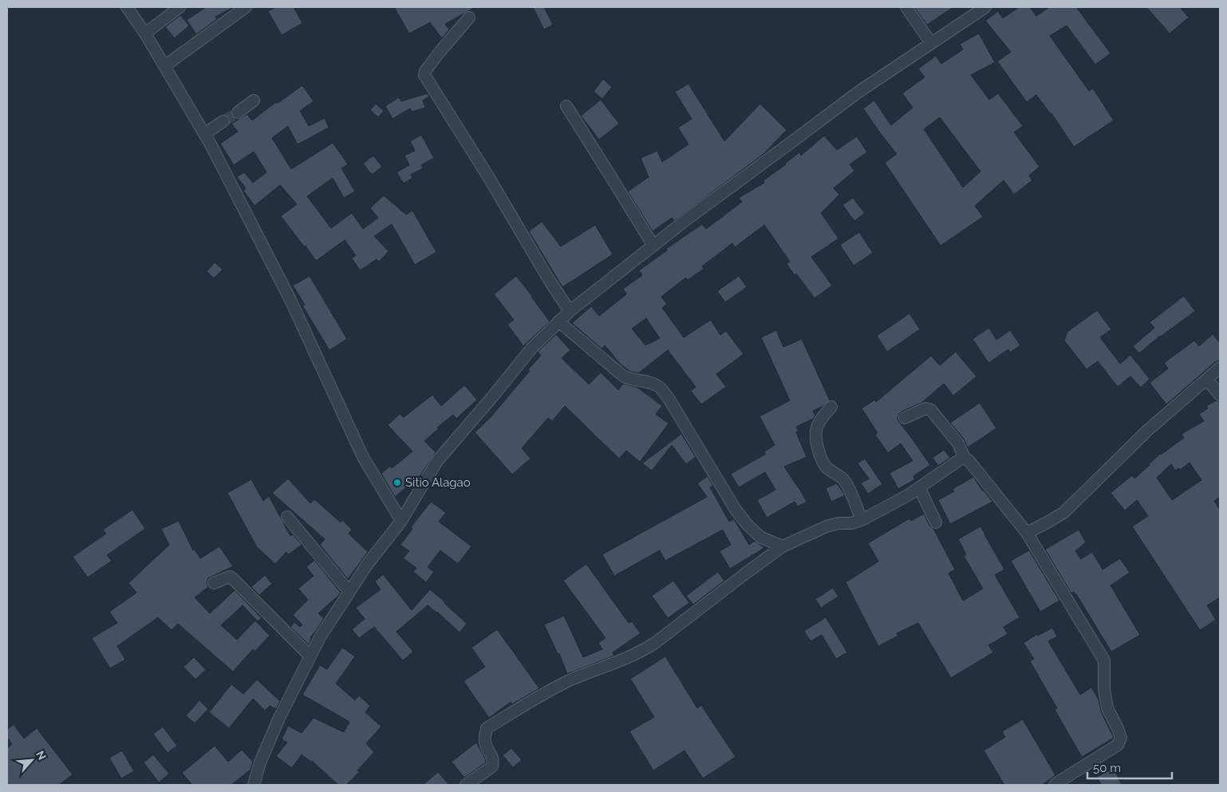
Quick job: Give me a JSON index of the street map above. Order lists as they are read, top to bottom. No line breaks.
{"places":["Sitio Alagao"],"scale_bar":"50 m","north":"top right"}
